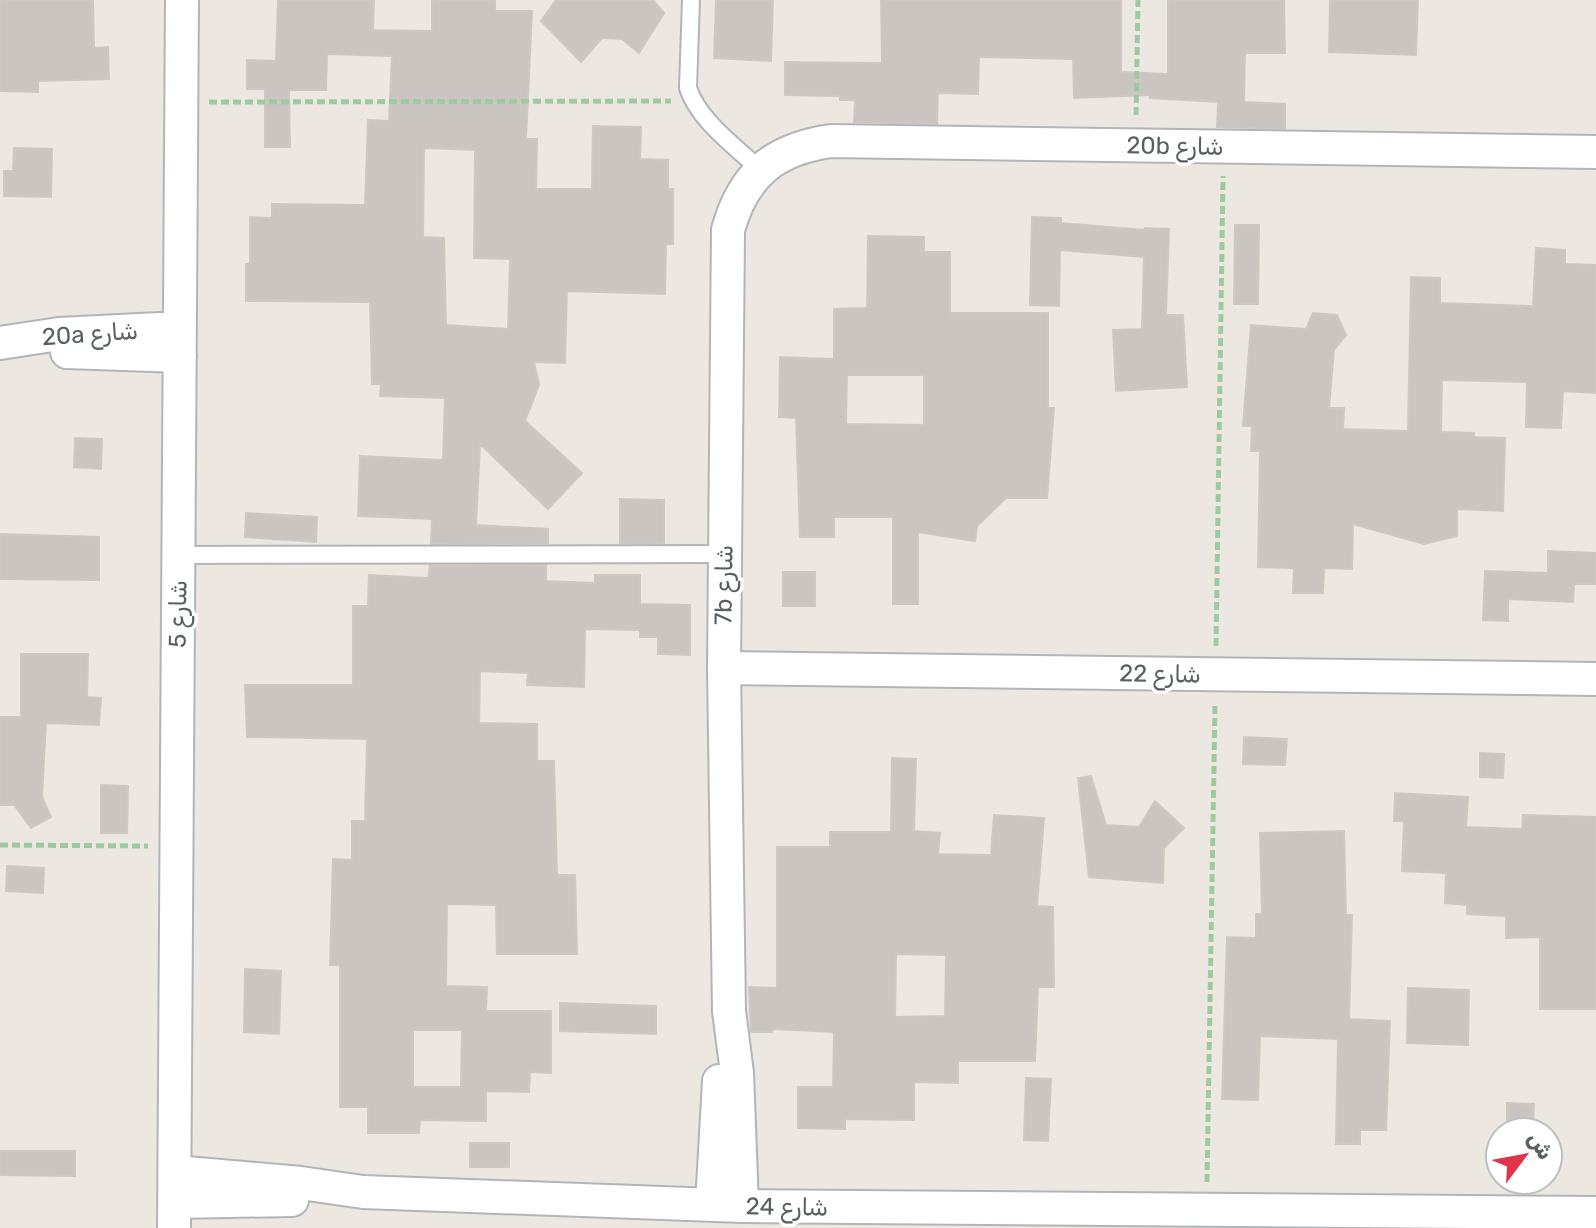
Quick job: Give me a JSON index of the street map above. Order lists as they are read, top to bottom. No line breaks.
{"streets":{"street":["20b شارع","20a شارع","7b شارع","شارع 5","شارع 22","شارع 24"]},"crossings":[["20b شارع","7b شارع"],["20a شارع","شارع 5"],["7b شارع","شارع 22"],["7b شارع","شارع 24"],["شارع 5","شارع 24"]],"north":"top right"}
